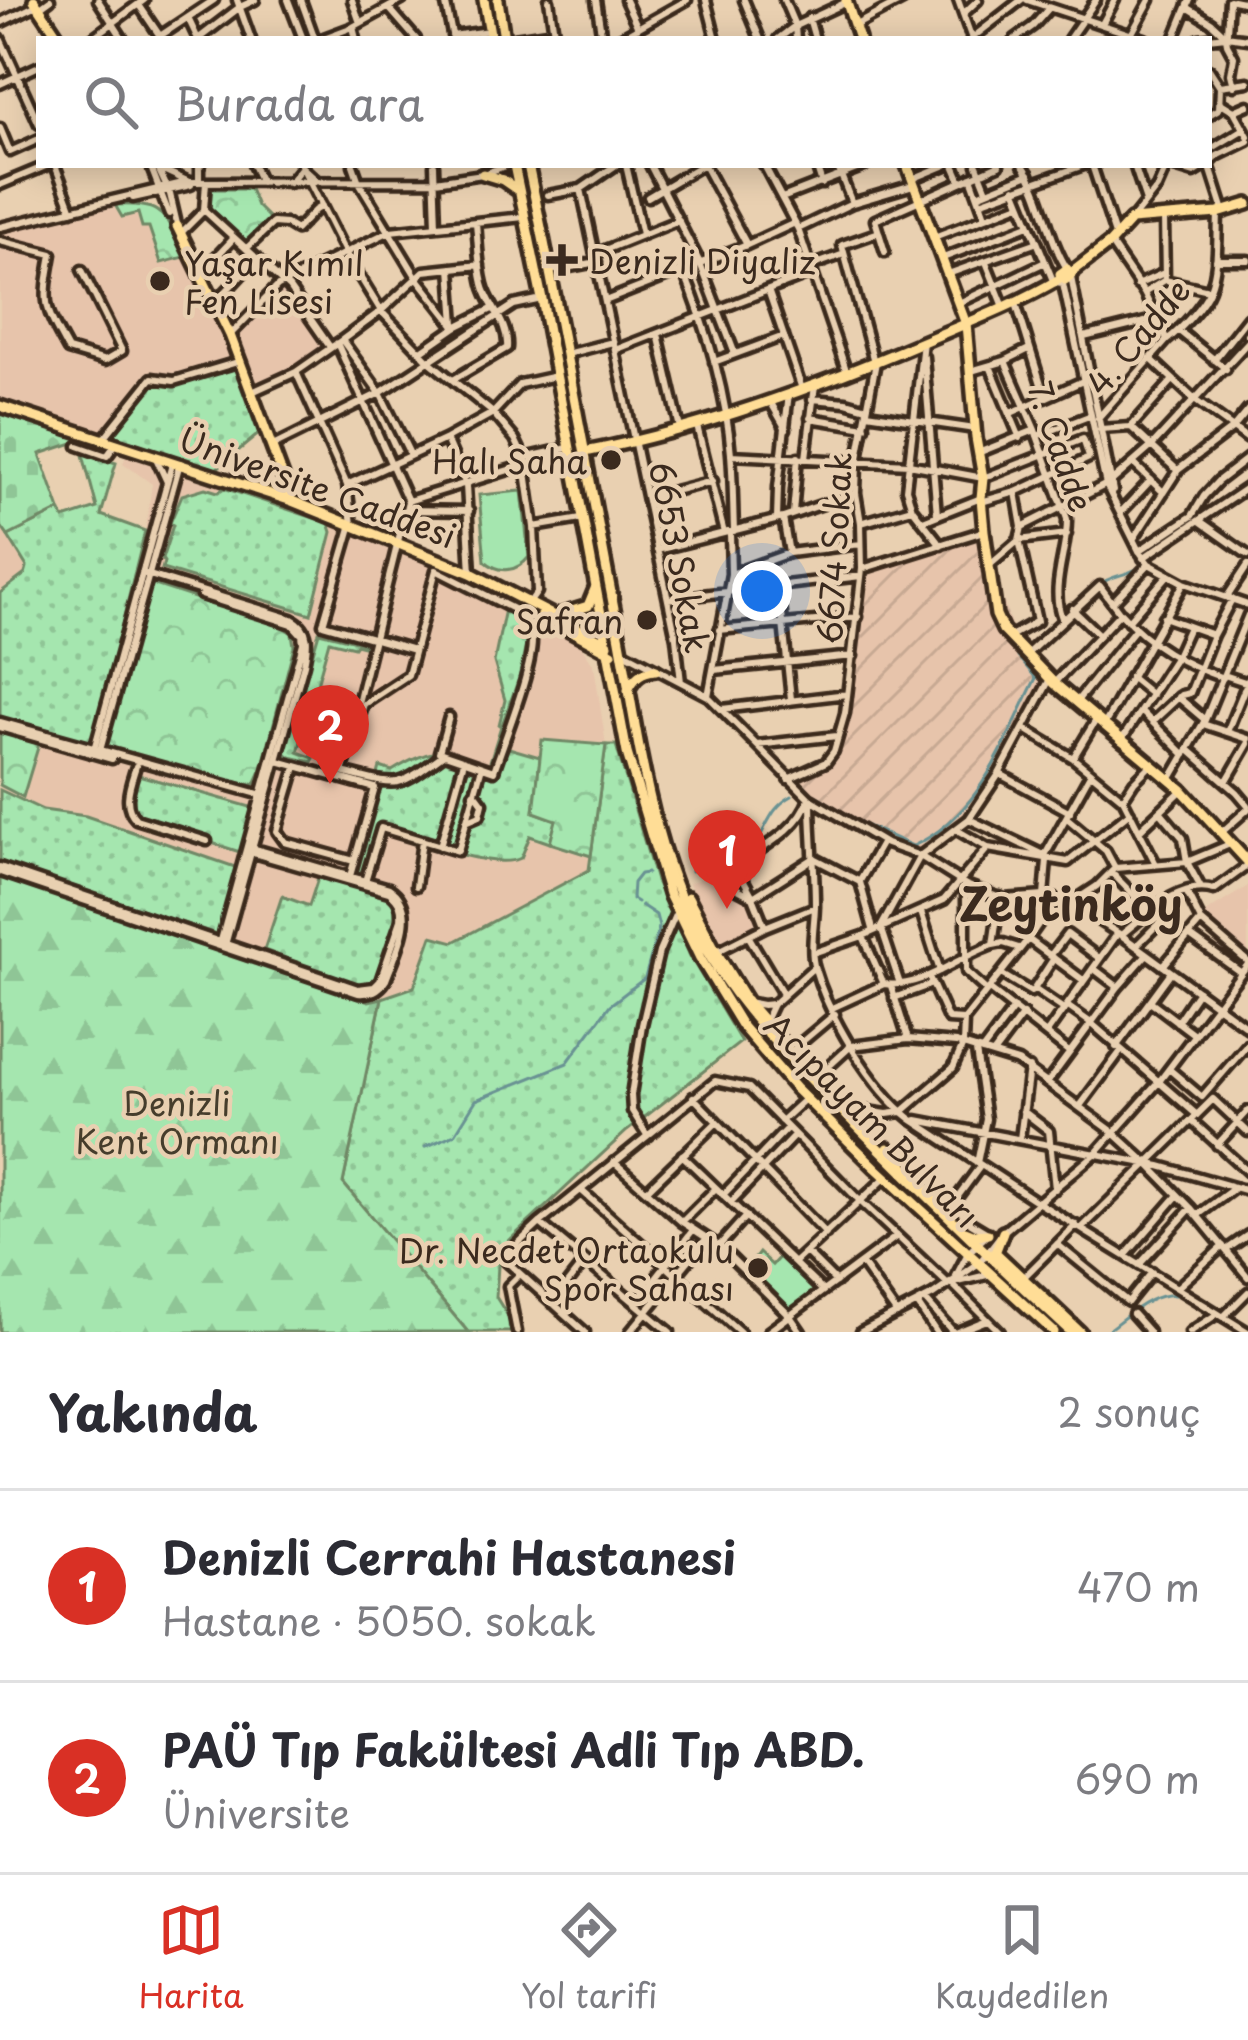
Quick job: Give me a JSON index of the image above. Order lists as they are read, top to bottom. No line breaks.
{"streets":{"main road":["Üniversite Caddesi","Acıpayam Bulvarı"],"street":["4. Cadde","7. Cadde","6674 Sokak","6653 Sokak"]},"crossings":[["Üniversite Caddesi","Acıpayam Bulvarı"]],"districts":["Zeytinköy"],"parks":["Denizli Kent Ormanı"],"places":{"health":["Denizli Diyaliz"],"other":["Yaşar Kımıl Fen Lisesi","Halı Saha","Safran","Dr. Necdet Ortaokulu Spor Sahası"]},"page":{"search":"Burada ara","pins":["2","1"],"heading":["Yakında","2 sonuç"],"list":[{"mark":"1","name":"Denizli Cerrahi Hastanesi","note":"Hastane · 5050. sokak","value":"470 m"},{"mark":"2","name":"PAÜ Tıp Fakültesi Adli Tıp ABD.","note":"Üniversite","value":"690 m"}],"nav":["Harita","Yol tarifi","Kaydedilen"]}}
